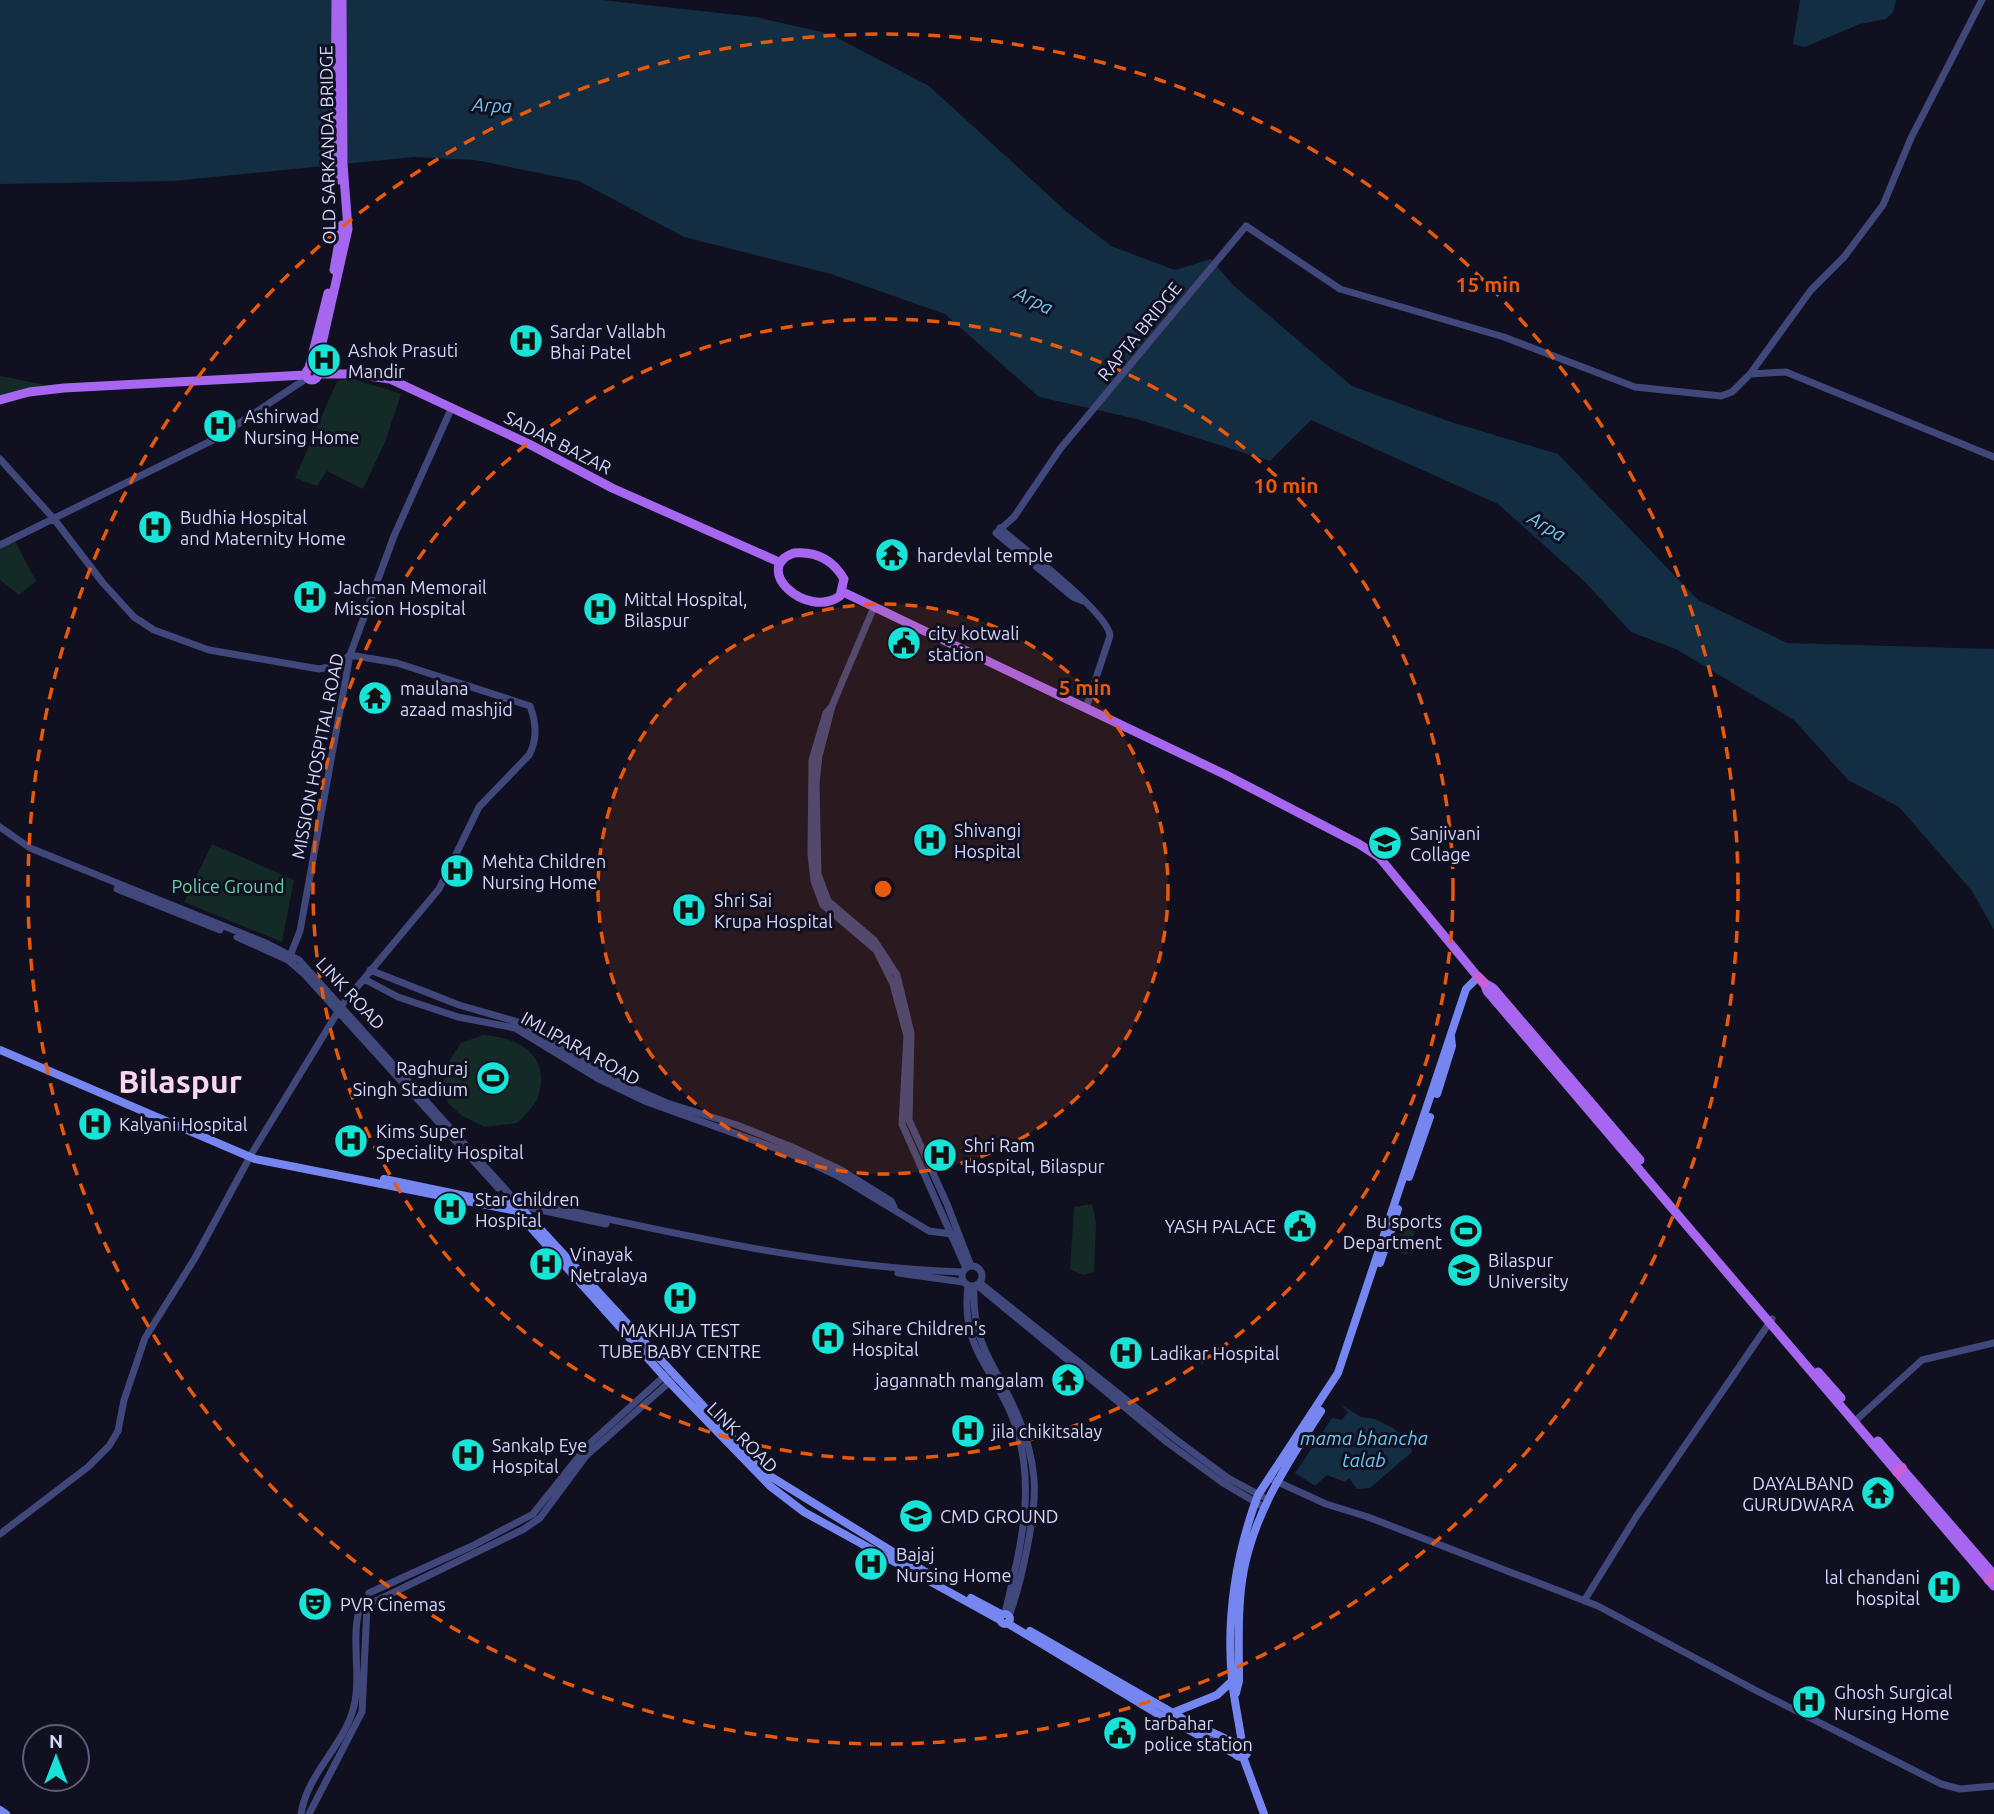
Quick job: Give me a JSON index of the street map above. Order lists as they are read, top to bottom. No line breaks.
{"streets":{"main road":["OLD SARKANDA BRIDGE","SADAR BAZAR","LINK ROAD"],"street":["RAPTA BRIDGE","MISSION HOSPITAL ROAD","IMLIPARA ROAD"]},"crossings":[["OLD SARKANDA BRIDGE","SADAR BAZAR"],["SADAR BAZAR","MISSION HOSPITAL ROAD"],["MISSION HOSPITAL ROAD","LINK ROAD"]],"districts":["Bilaspur"],"water":["Arpa","mama bhancha talab"],"parks":["Police Ground"],"places":{"hospital":["Sardar Vallabh Bhai Patel","Ashok Prasuti Mandir","Ashirwad Nursing Home","Budhia Hospital and Maternity Home","Jachman Memorail Mission Hospital","Mittal Hospital, Bilaspur","Shivangi Hospital","Mehta Children Nursing Home","Shri Sai Krupa Hospital","Kalyani Hospital","Kims Super Speciality Hospital","Shri Ram Hospital, Bilaspur","Star Children Hospital","Vinayak Netralaya","MAKHIJA TEST TUBE BABY CENTRE","Sihare Children's Hospital","Ladikar Hospital","jila chikitsalay","Sankalp Eye Hospital","Bajaj Nursing Home","lal chandani hospital","Ghosh Surgical Nursing Home"],"temple":["hardevlal temple","maulana azaad mashjid","jagannath mangalam","DAYALBAND GURUDWARA"],"public building":["city kotwali station","YASH PALACE","tarbahar police station"],"school or university":["Sanjivani Collage","Bilaspur University","CMD GROUND"],"sports":["Raghuraj Singh Stadium","Bu sports Department"],"theatre":["PVR Cinemas"]},"north":"top","rings":["15 min","10 min","5 min"]}
